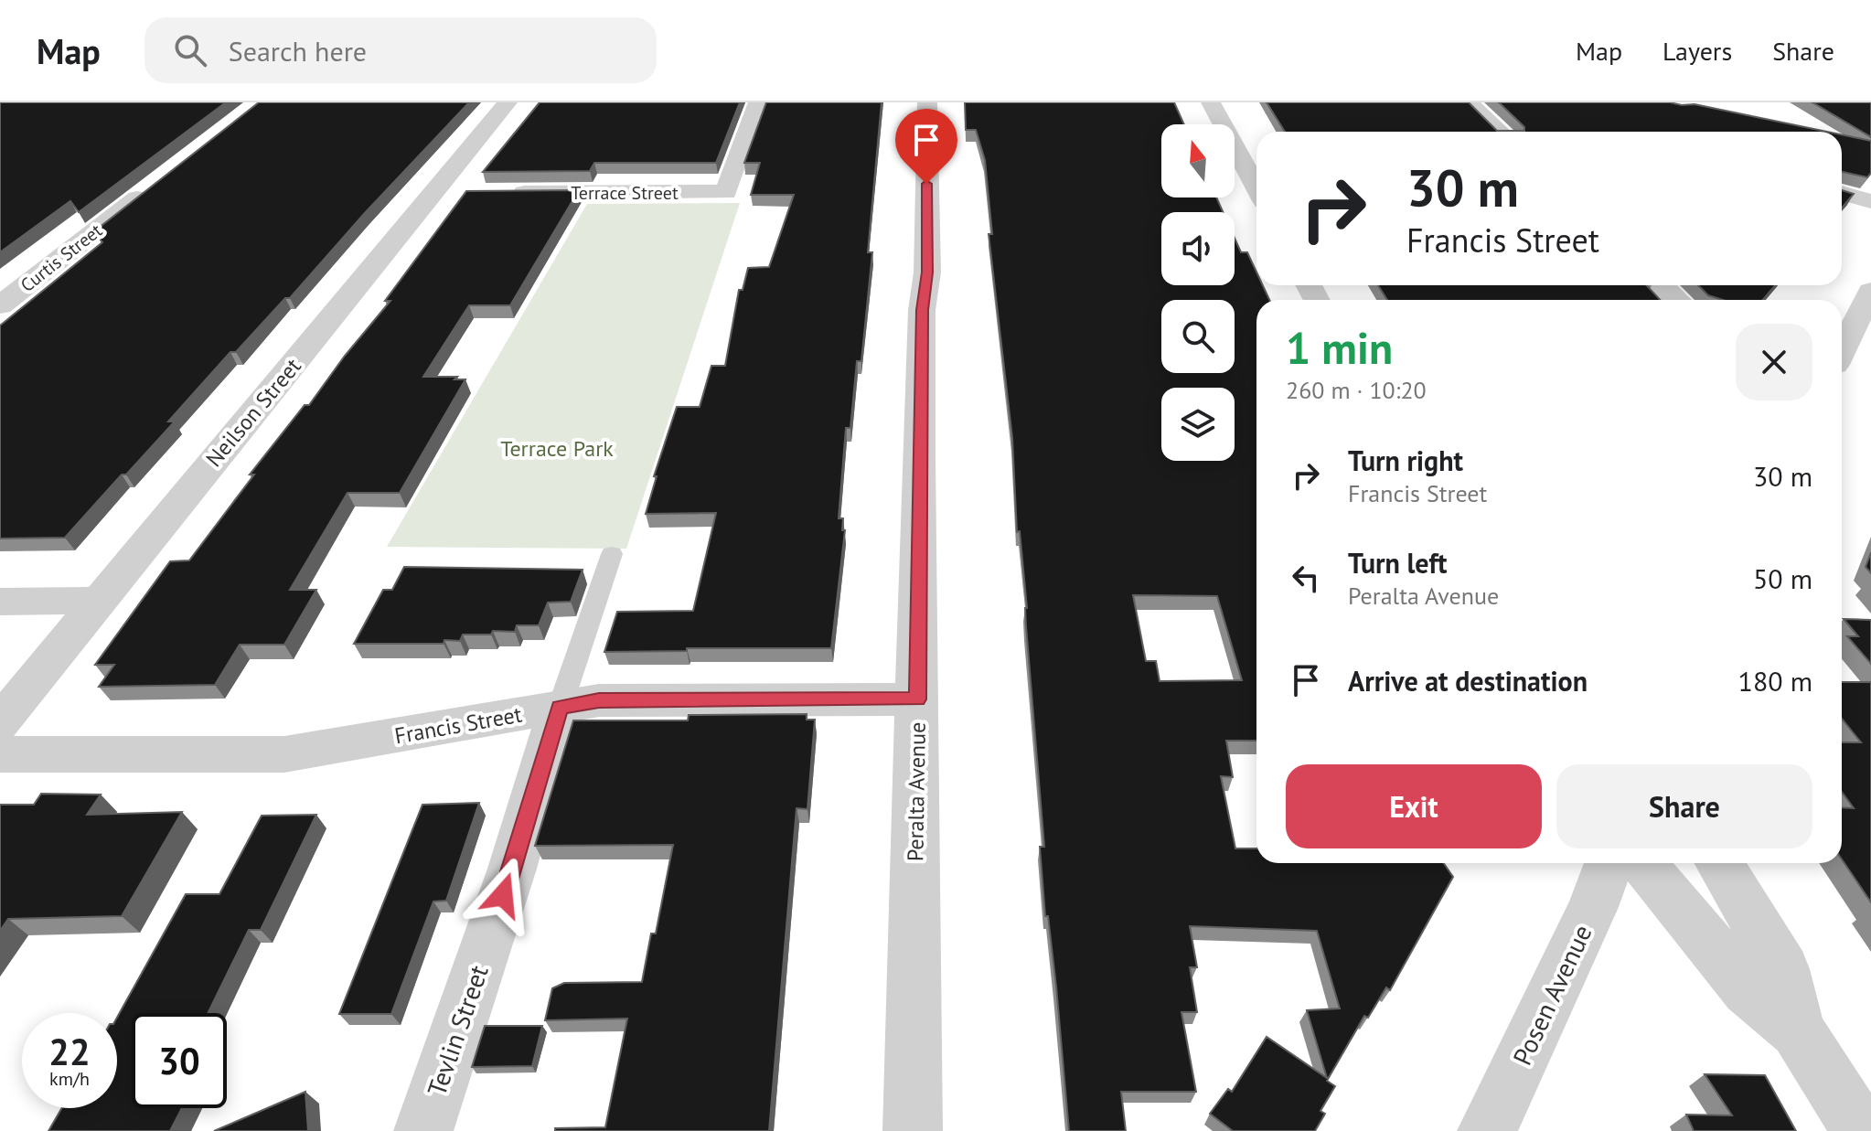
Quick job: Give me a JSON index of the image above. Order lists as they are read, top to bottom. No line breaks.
{"streets":{"street":["Terrace Street","Curtis Street","Neilson Street","Francis Street","Peralta Avenue","Posen Avenue","Tevlin Street"]},"crossings":[["Francis Street","Peralta Avenue"],["Francis Street","Tevlin Street"]],"parks":["Terrace Park"],"north":"top","page":{"header":"Map","search":"Search here","nav":["Map","Layers","Share"],"turn":["30 m","Francis Street"],"heading":["1 min","260 m · 10:20"],"list":[{"name":"Turn right","note":"Francis Street","value":"30 m"},{"name":"Turn left","note":"Peralta Avenue","value":"50 m"},{"name":"Arrive at destination","value":"180 m"}],"buttons":["Exit","Share"],"speed":"22 km/h","limit":"30"}}
